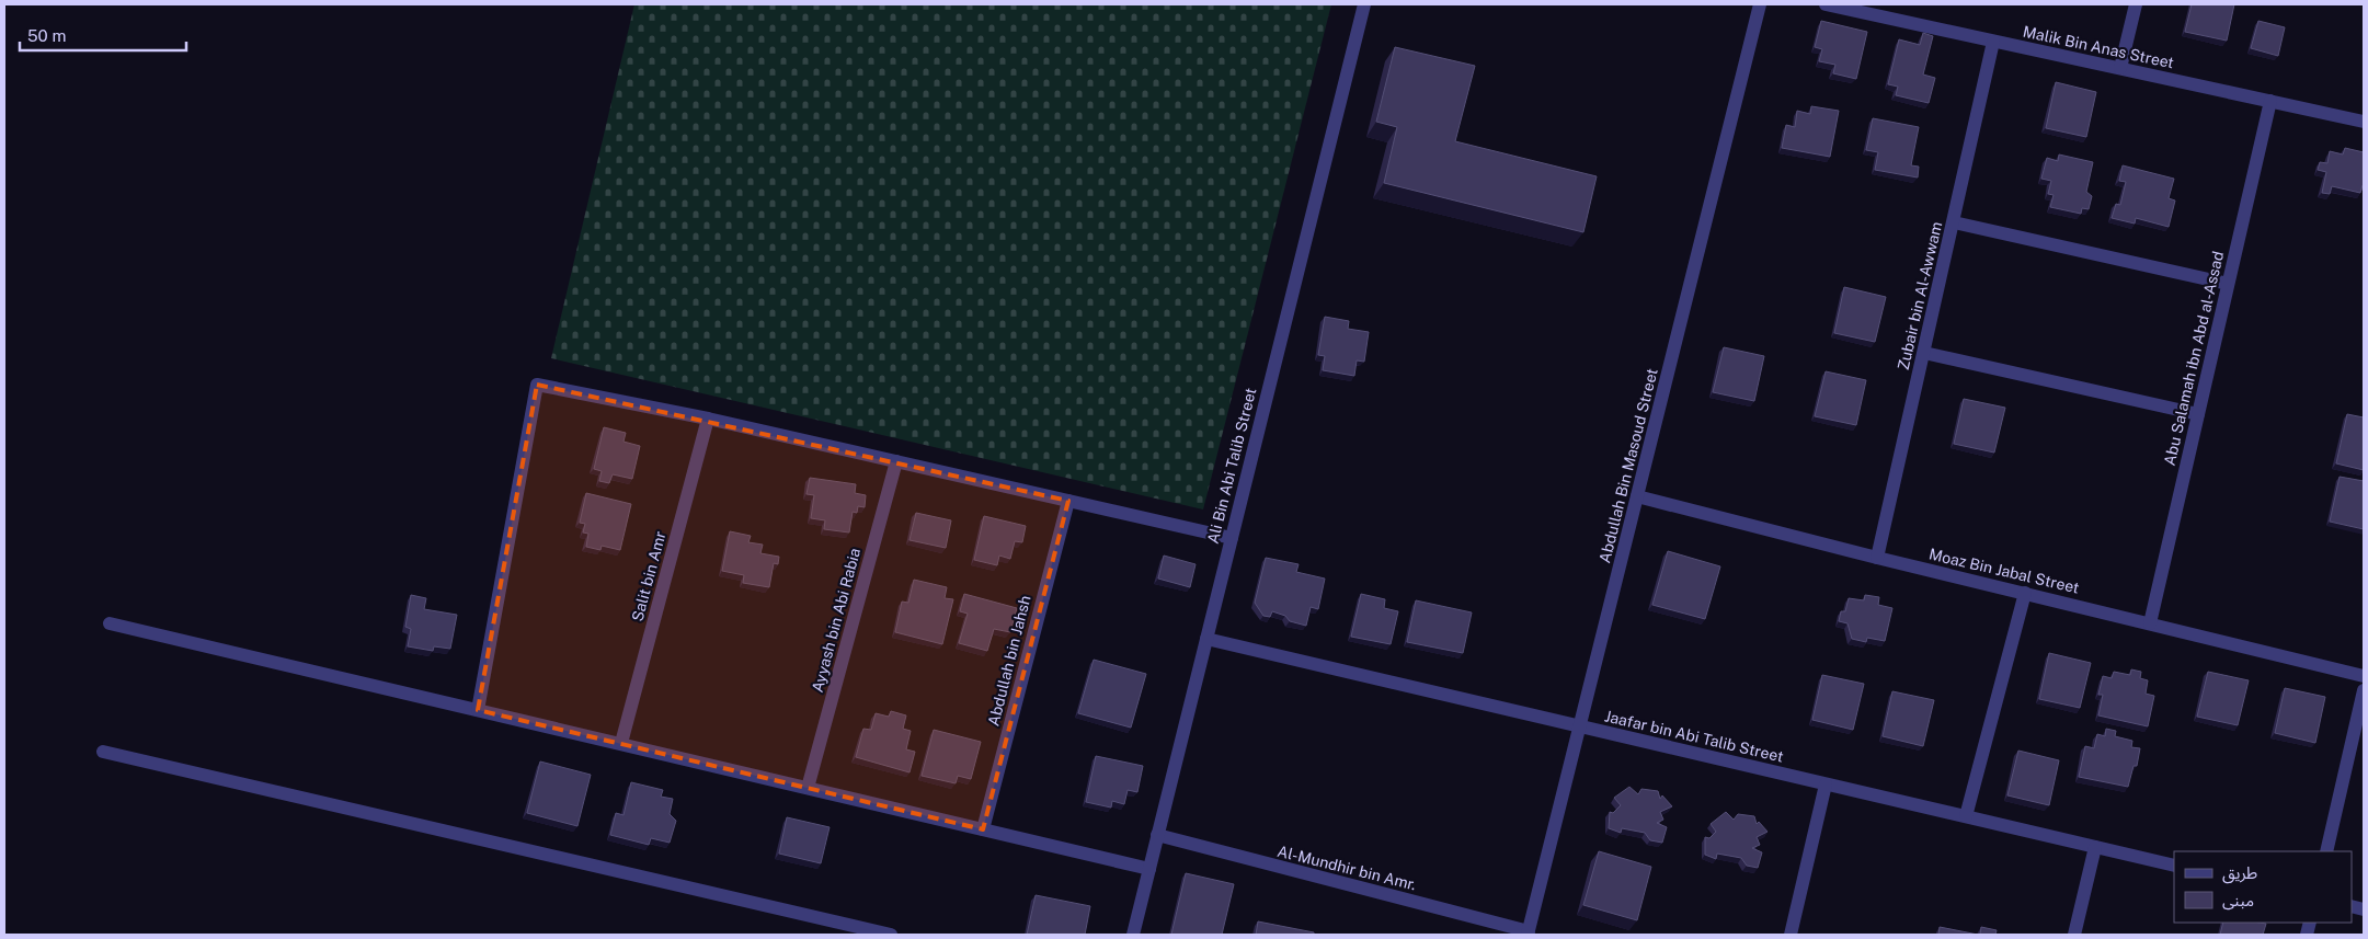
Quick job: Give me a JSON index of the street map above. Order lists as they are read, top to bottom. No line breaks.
{"streets":{"street":["Malik Bin Anas Street","Zubair bin Al-Awwam","Abu Salamah ibn Abd al-Assad","Ali Bin Abi Talib Street","Abdullah Bin Masoud Street","Moaz Bin Jabal Street","Salit bin Amr","Ayyash bin Abi Rabia","Abdullah bin Jahsh","Jaafar bin Abi Talib Street","Al-Mundhir bin Amr."]},"crossings":[["Malik Bin Anas Street","Zubair bin Al-Awwam"],["Malik Bin Anas Street","Abu Salamah ibn Abd al-Assad"],["Zubair bin Al-Awwam","Moaz Bin Jabal Street"],["Abu Salamah ibn Abd al-Assad","Moaz Bin Jabal Street"],["Ali Bin Abi Talib Street","Jaafar bin Abi Talib Street"],["Ali Bin Abi Talib Street","Al-Mundhir bin Amr."],["Abdullah Bin Masoud Street","Moaz Bin Jabal Street"],["Abdullah Bin Masoud Street","Jaafar bin Abi Talib Street"],["Abdullah Bin Masoud Street","Al-Mundhir bin Amr."]],"legend":["طريق","مبنى"],"scale_bar":"50 m"}
